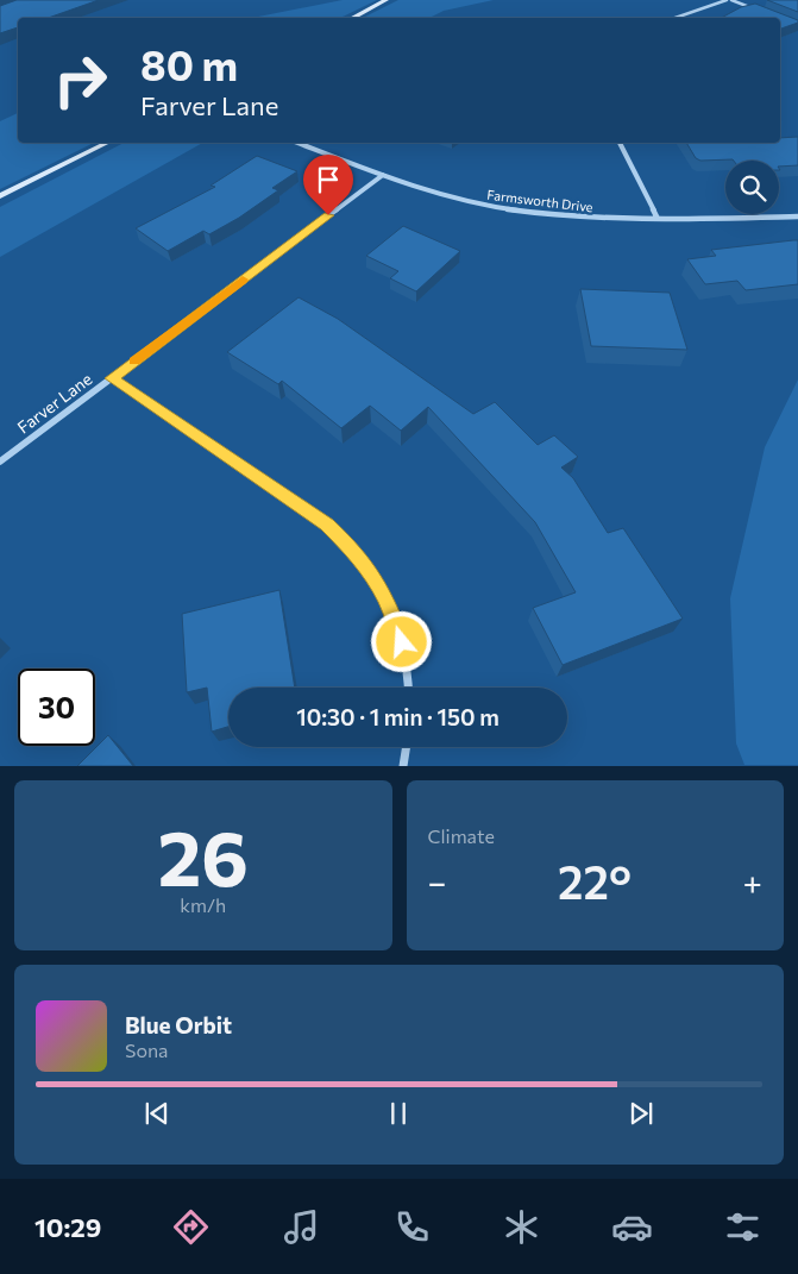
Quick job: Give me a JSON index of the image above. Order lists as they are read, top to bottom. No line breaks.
{"streets":{"street":["Farmsworth Drive","Farver Lane"]},"crossings":[["Farmsworth Drive","Farver Lane"]],"page":{"turn":["80 m","Farver Lane"],"limit":"30","trip":"10:30 · 1 min · 150 m","tile":[["26","km/h"],"Climate"],"heat":["−","22°","+"],"song":["Blue Orbit","Sona"],"tabs":"10:29"}}
